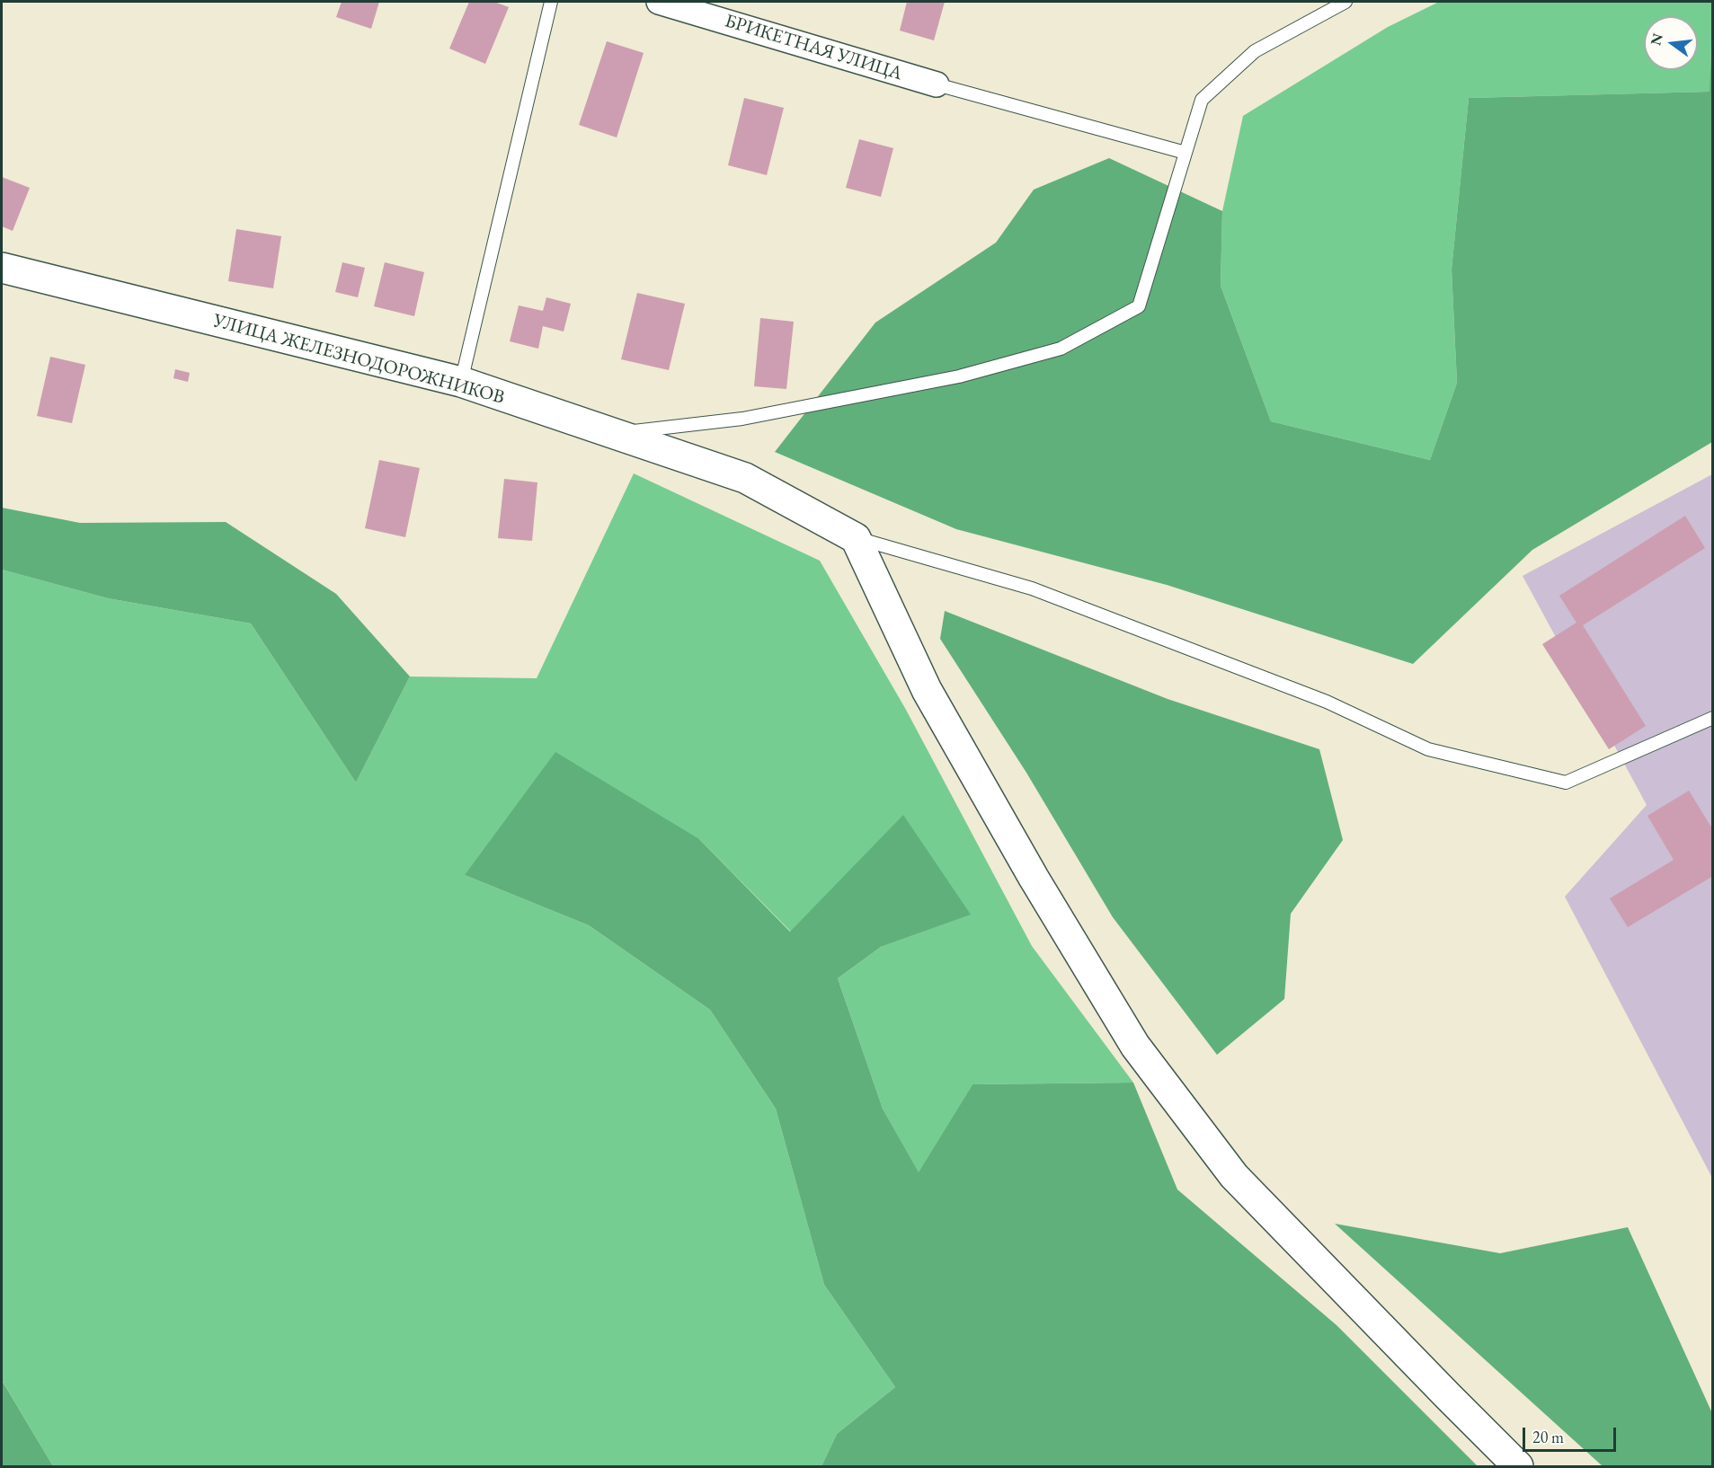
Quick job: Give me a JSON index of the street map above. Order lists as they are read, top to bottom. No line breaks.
{"streets":{"street":["БРИКЕТНАЯ УЛИЦА","УЛИЦА ЖЕЛЕЗНОДОРОЖНИКОВ"]},"scale_bar":"20 m","north":"left"}
